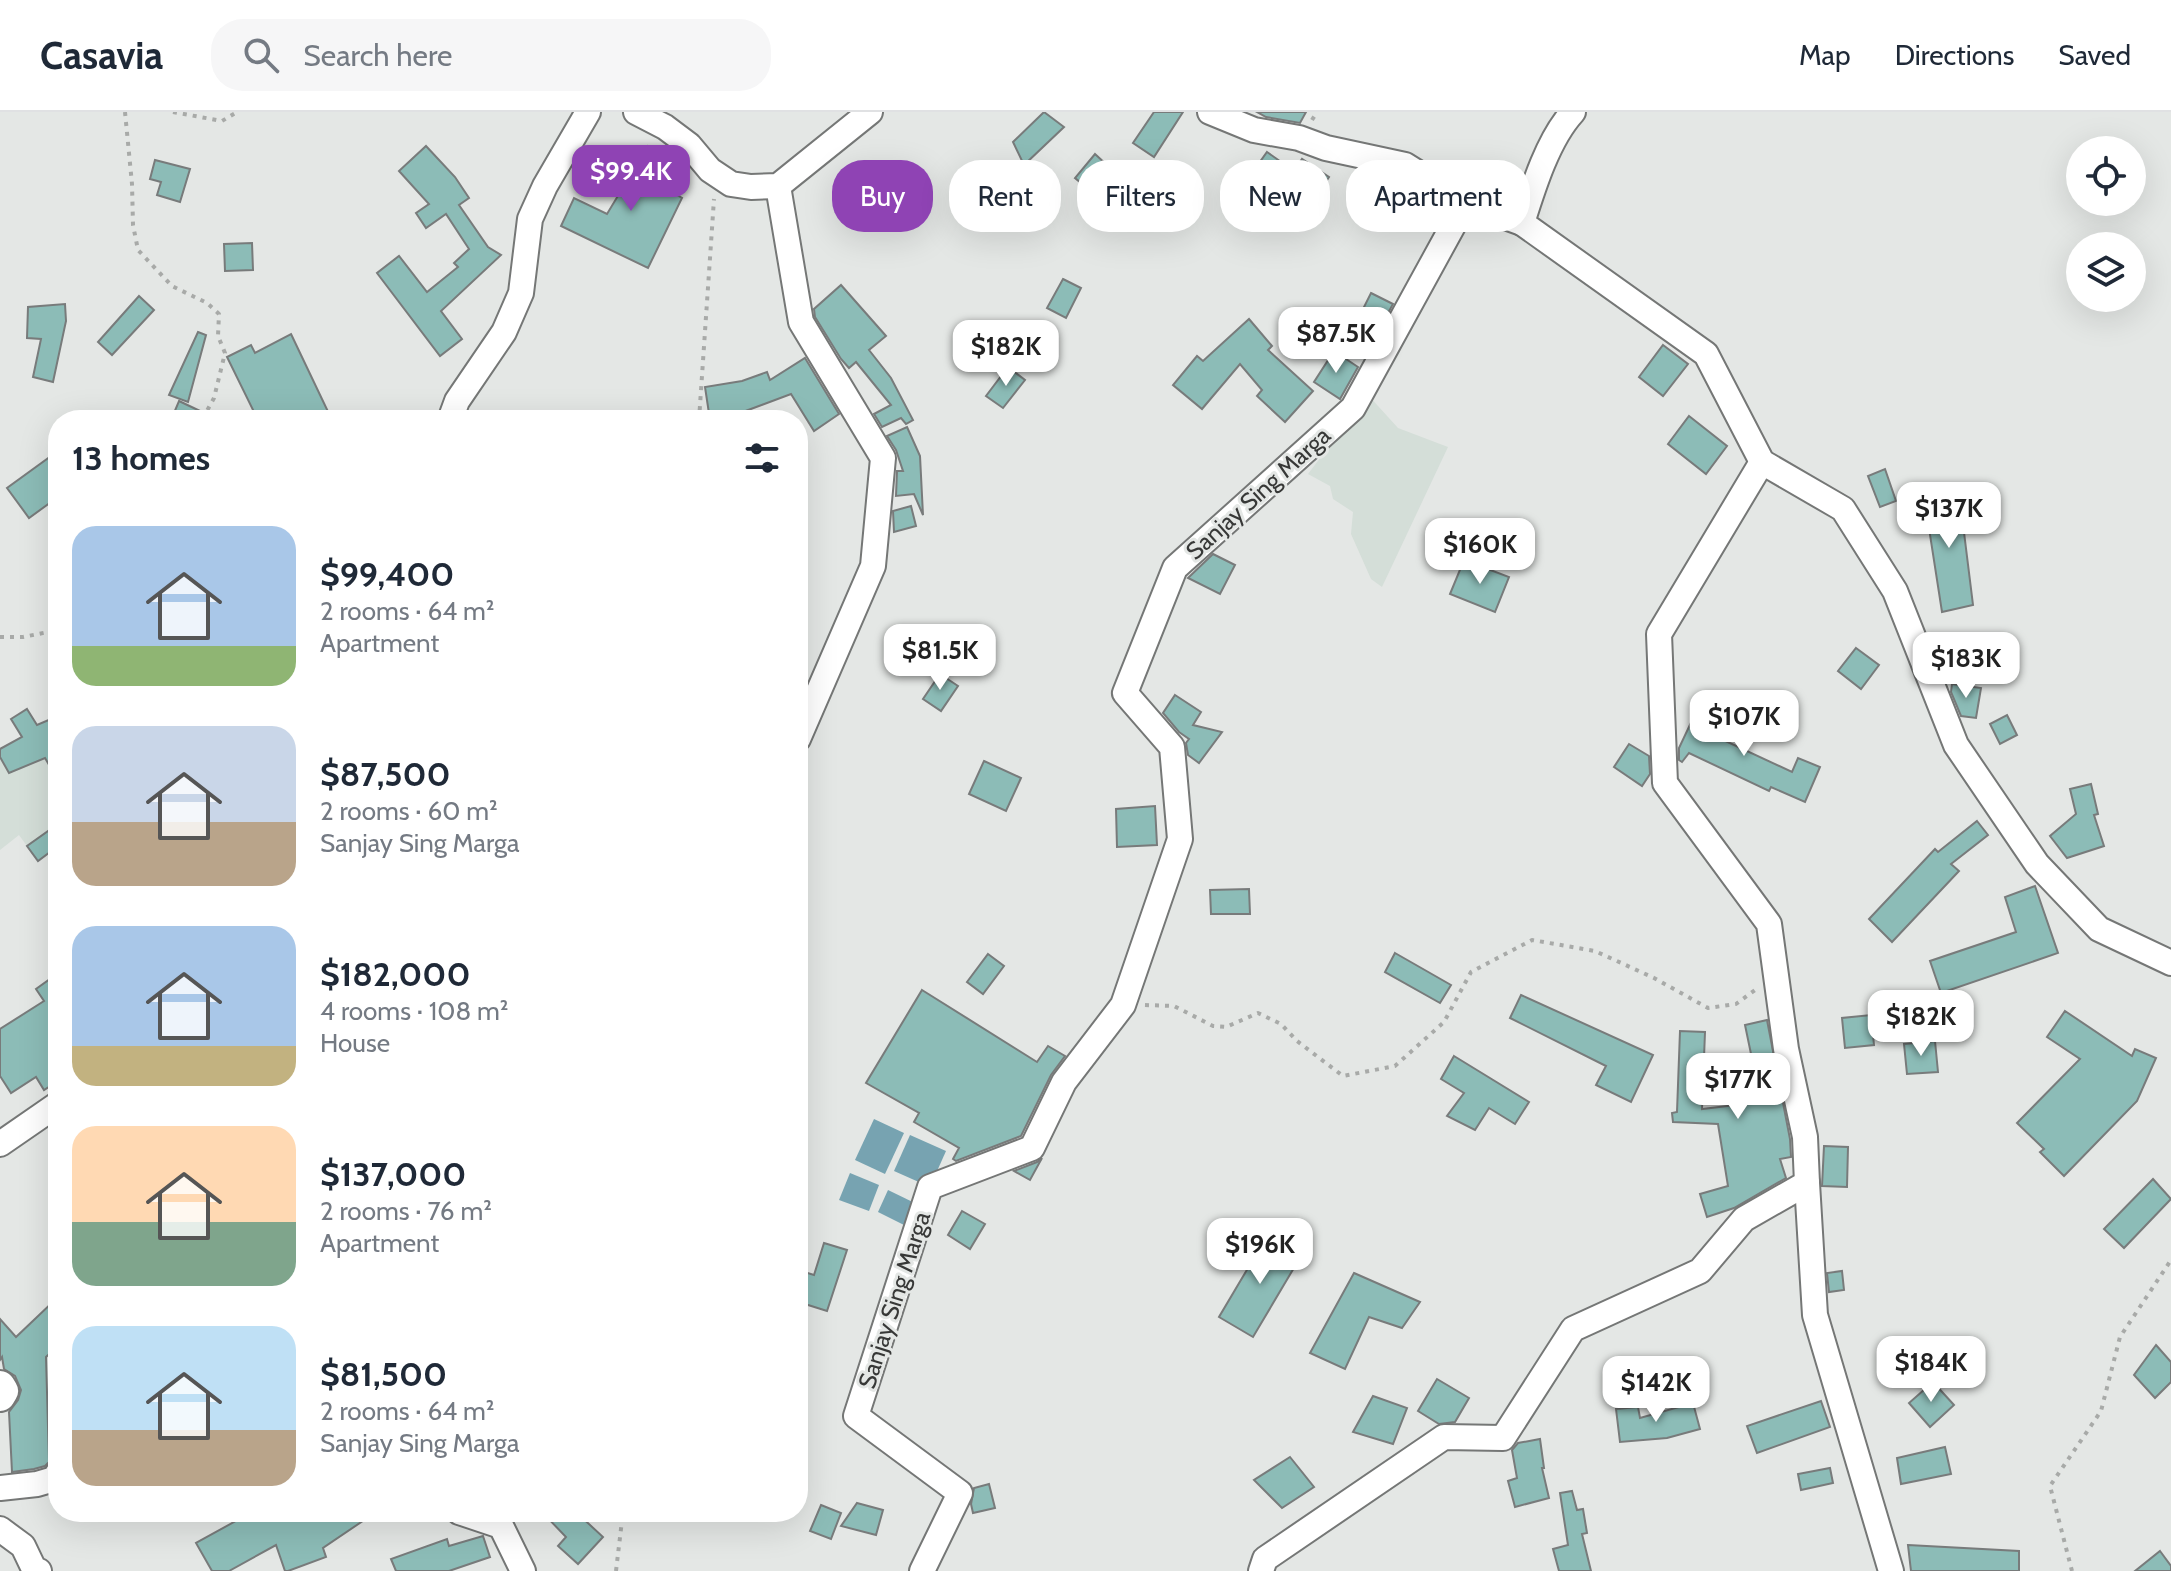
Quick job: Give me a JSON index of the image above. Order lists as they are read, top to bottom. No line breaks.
{"streets":{"street":["Sanjay Sing Marga"]},"page":{"header":"Casavia","search":"Search here","nav":["Map","Directions","Saved"],"price":["$99.4K","$87.5K","$182K","$137K","$160K","$81.5K","$183K","$107K","$182K","$177K","$196K","$184K","$142K"],"chip":["Buy","Rent","Filters","New","Apartment"],"heading":"13 homes","list":[{"name":"$99,400","note":"2 rooms · 64 m² · Apartment"},{"name":"$87,500","note":"2 rooms · 60 m² · Sanjay Sing Marga"},{"name":"$182,000","note":"4 rooms · 108 m² · House"},{"name":"$137,000","note":"2 rooms · 76 m² · Apartment"},{"name":"$81,500","note":"2 rooms · 64 m² · Sanjay Sing Marga"}]}}
